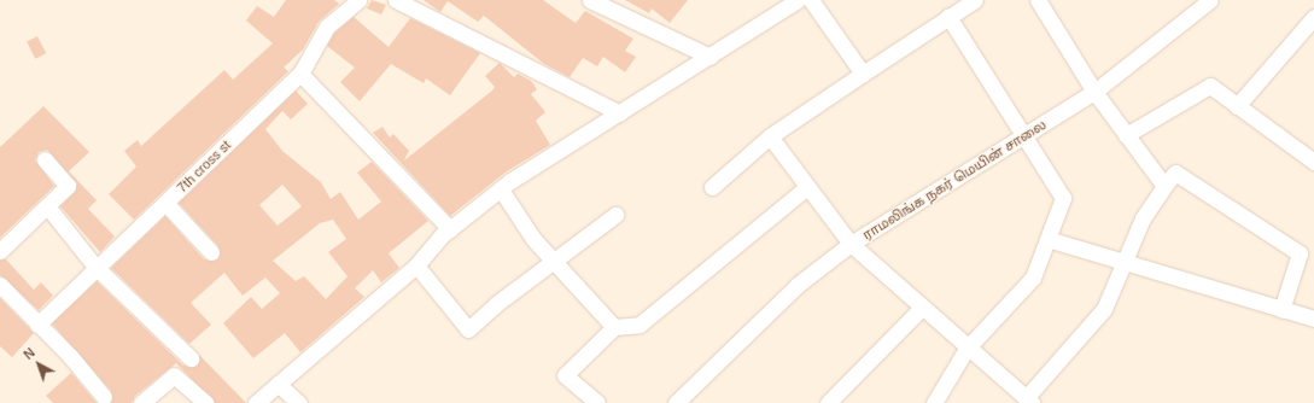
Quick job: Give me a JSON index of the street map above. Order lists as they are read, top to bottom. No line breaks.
{"streets":{"street":["7th cross st","ராமலிங்க நகர் மெயின் சாலை"]},"north":"top left"}
